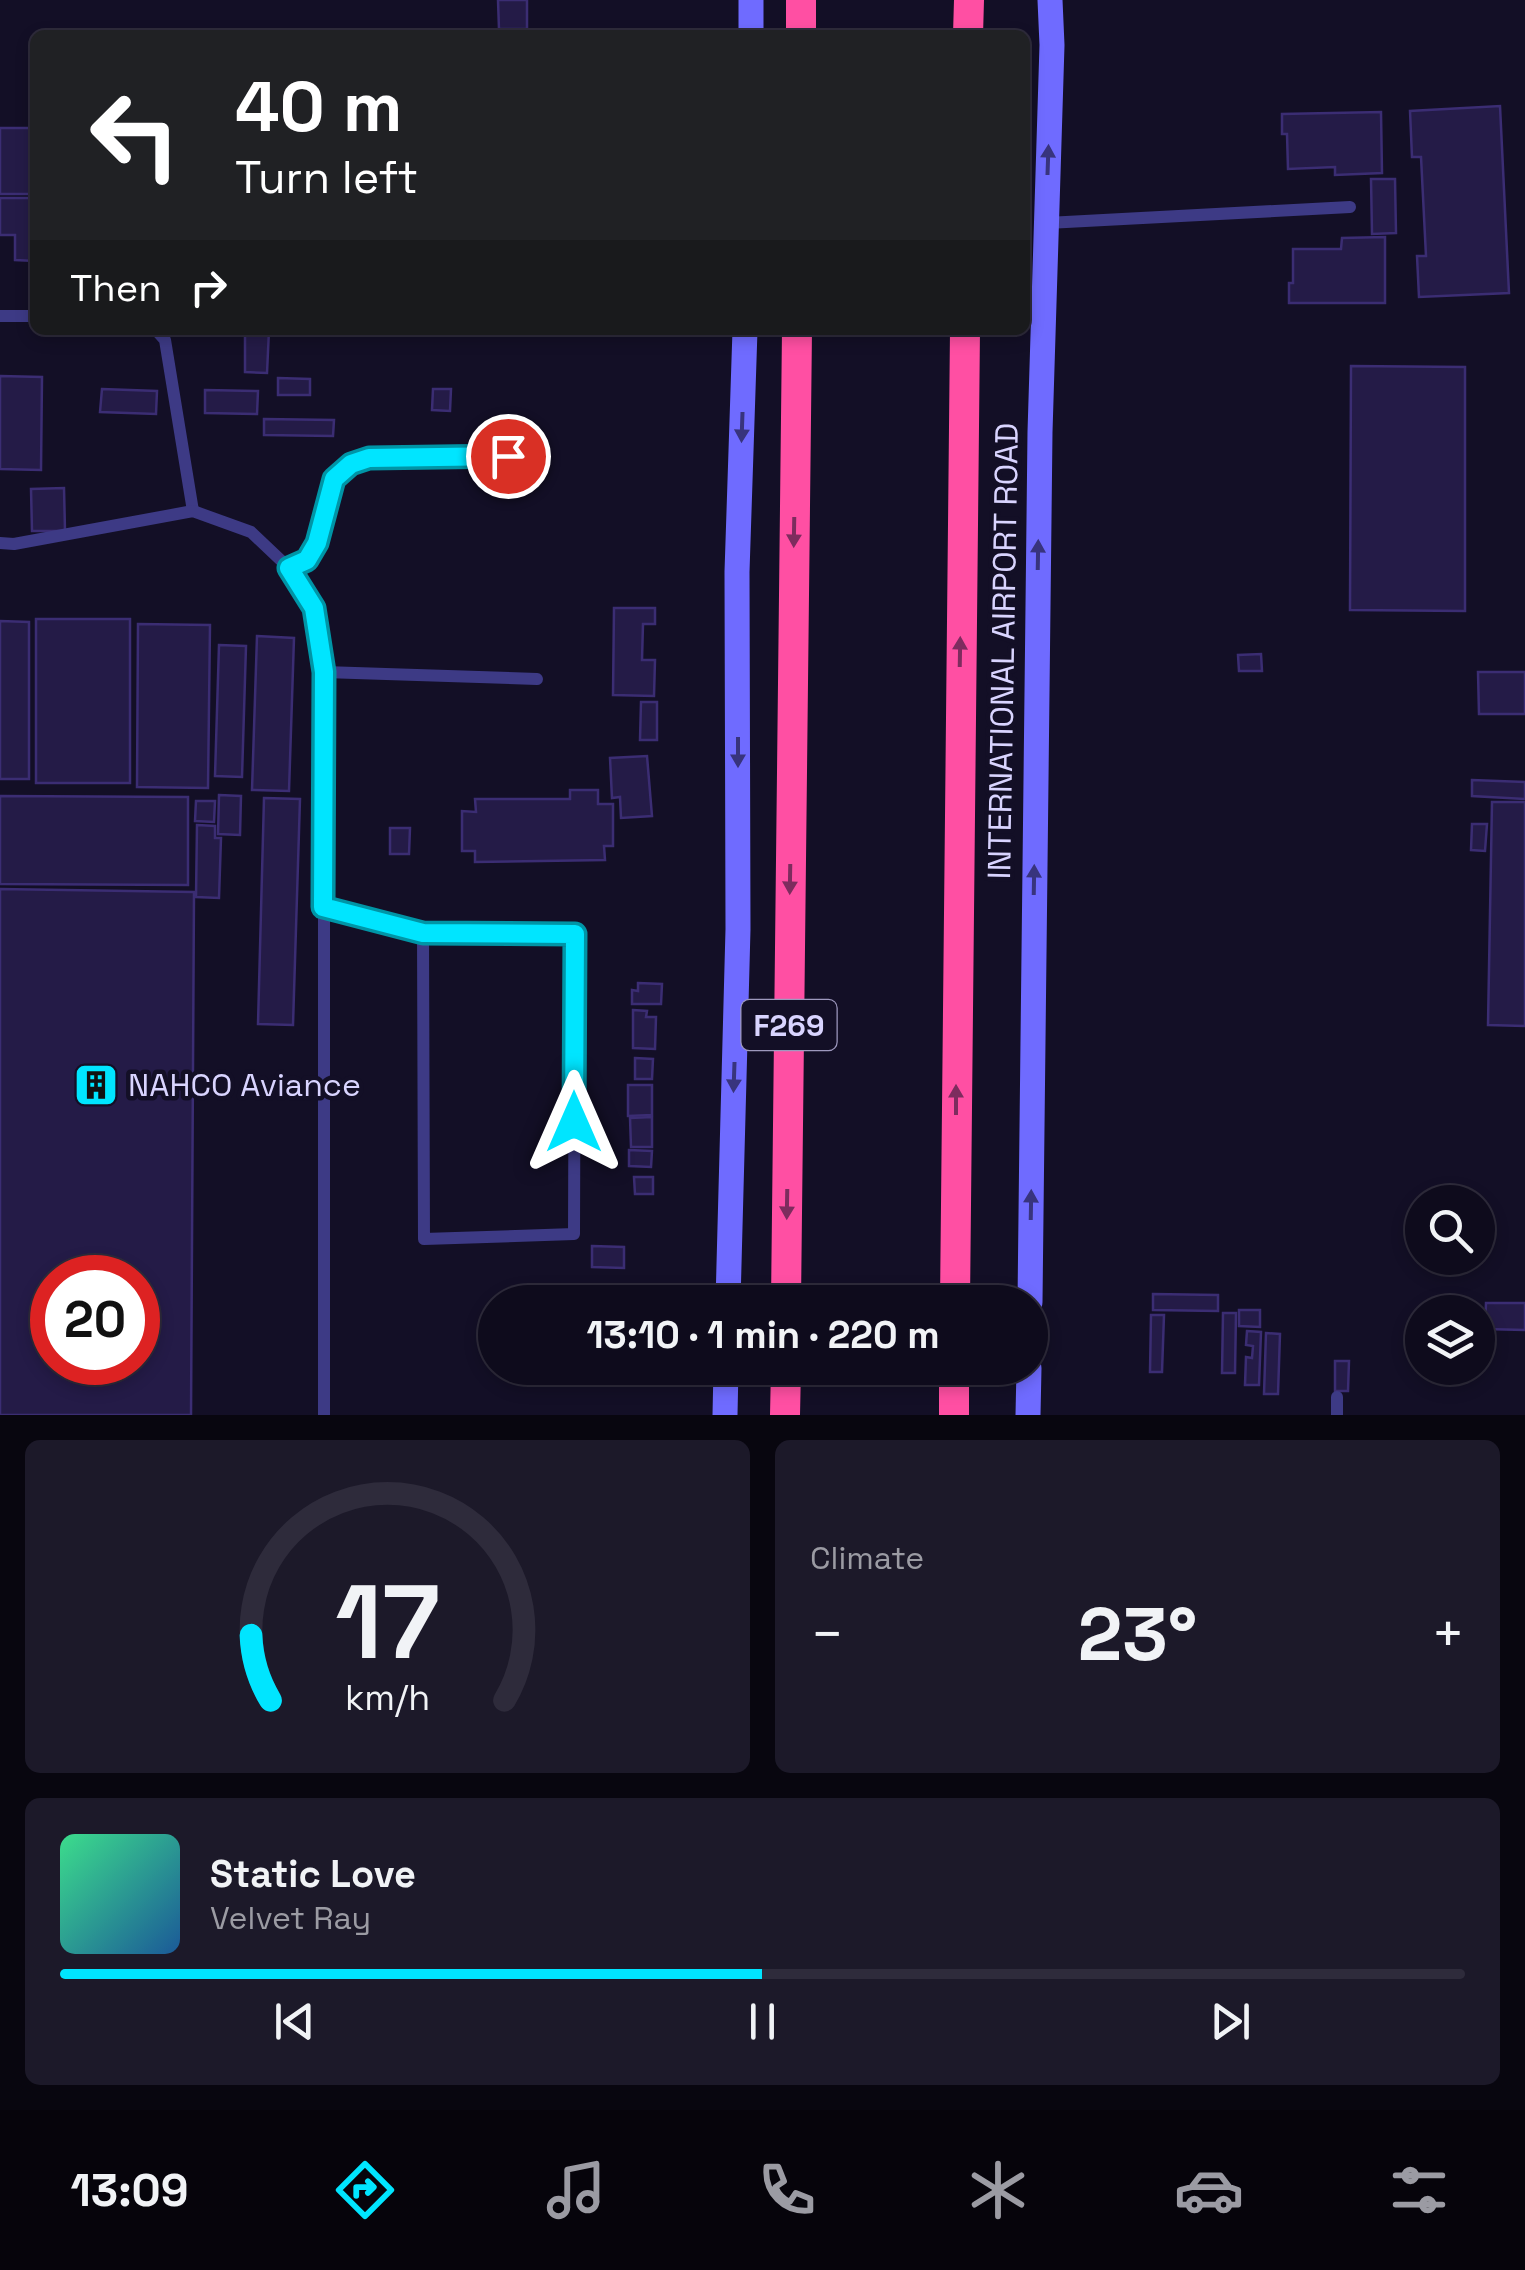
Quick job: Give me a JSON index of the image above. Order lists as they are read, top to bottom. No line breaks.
{"streets":{"highway":["INTERNATIONAL AIRPORT ROAD","F269"]},"places":{"building":["NAHCO Aviance"]},"page":{"turn":["40 m","Turn left"],"then":"Then","limit":"20","trip":"13:10 · 1 min · 220 m","tile":"Climate","heat":["−","23°","+"],"song":["Static Love","Velvet Ray"],"tabs":"13:09","gauge":["17","km/h"]}}
